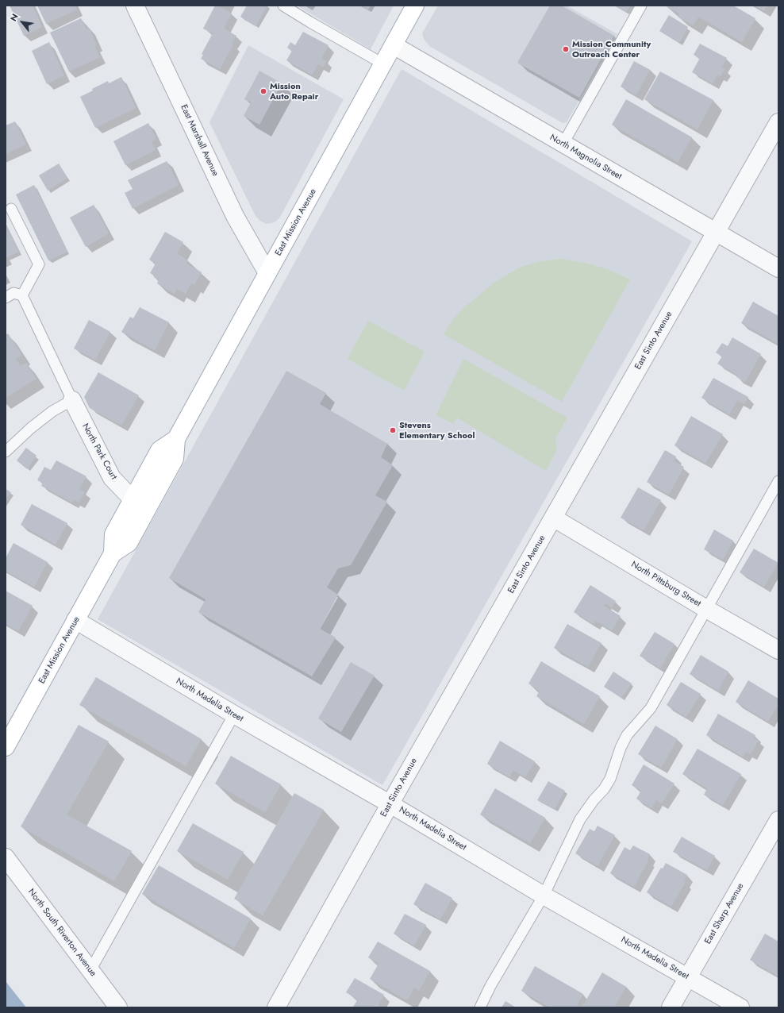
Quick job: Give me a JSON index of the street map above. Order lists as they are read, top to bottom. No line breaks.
{"streets":{"main road":["East Mission Avenue"],"street":["East Marshall Avenue","North Magnolia Street","East Sinto Avenue","North Park Court","North Pittsburg Street","North Madelia Street","East Sharp Avenue","North South Riverton Avenue"]},"crossings":[["East Marshall Avenue","East Mission Avenue"],["North Magnolia Street","East Mission Avenue"],["North Magnolia Street","East Sinto Avenue"],["East Mission Avenue","North Park Court"],["East Mission Avenue","North Madelia Street"],["East Sinto Avenue","North Pittsburg Street"],["East Sinto Avenue","North Madelia Street"],["North Madelia Street","East Sharp Avenue"]],"places":["Mission Community Outreach Center","Mission Auto Repair","Stevens Elementary School"],"north":"top left"}
